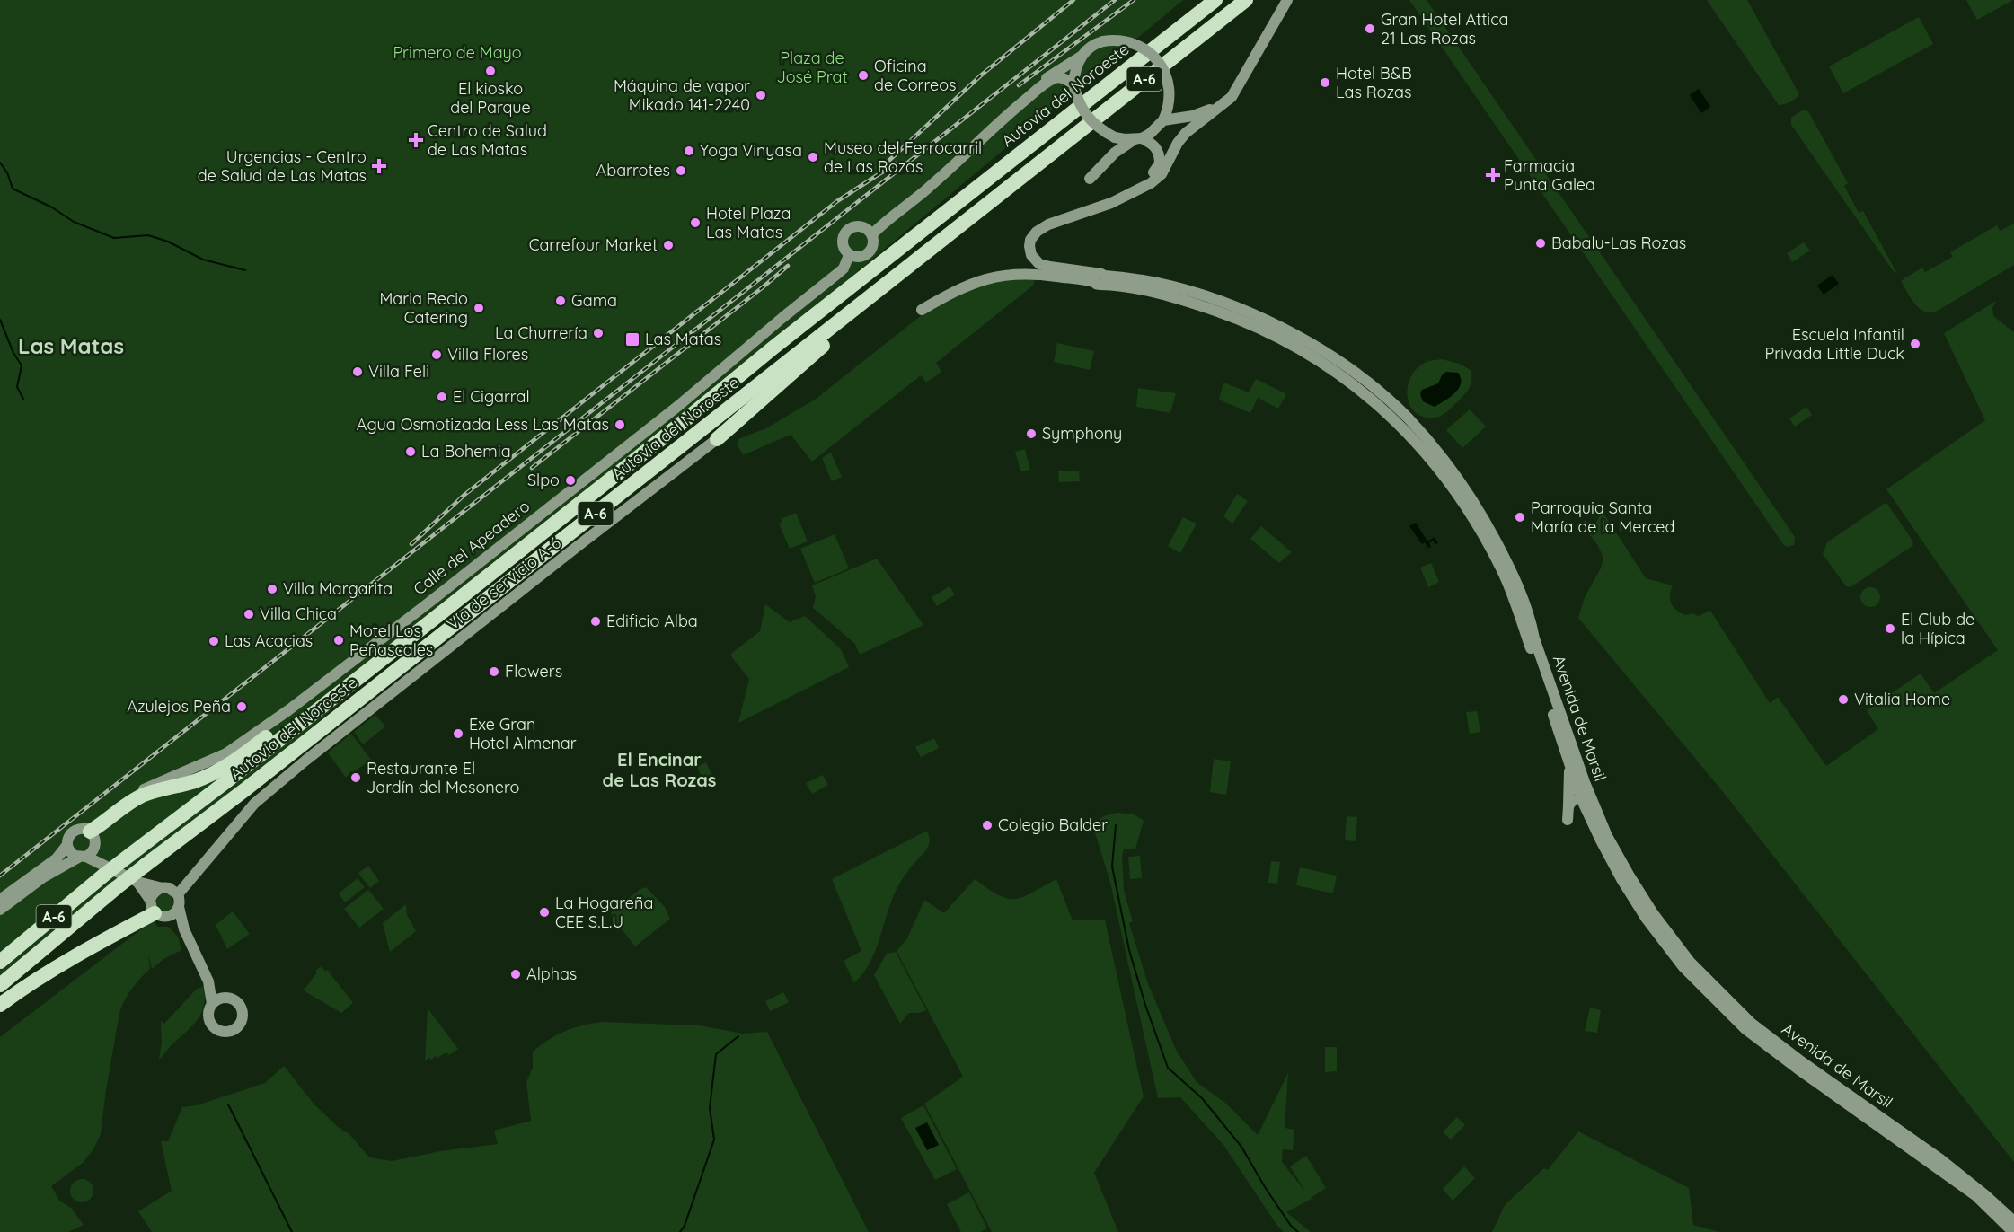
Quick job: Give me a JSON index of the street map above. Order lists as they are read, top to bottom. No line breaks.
{"streets":{"highway":["A-6","Autovía del Noroeste"],"street":["Calle del Apeadero","Vía de servicio A-6","Avenida de Marsil"]},"districts":["Las Matas","El Encinar de Las Rozas"],"parks":["Primero de Mayo","Plaza de José Prat"],"places":{"other":["Gran Hotel Attica 21 Las Rozas","El kiosko del Parque","Oficina de Correos","Hotel B&B Las Rozas","Máquina de vapor Mikado 141-2240","Yoga Vinyasa","Museo del Ferrocarril de Las Rozas","Abarrotes","Hotel Plaza Las Matas","Babalu-Las Rozas","Carrefour Market","Gama","Maria Recio Catering","La Churrería","Escuela Infantil Privada Little Duck","Villa Flores","Villa Feli","El Cigarral","Agua Osmotizada Less Las Matas","Symphony","La Bohemia","Slpo","Parroquia Santa María de la Merced","Villa Margarita","Villa Chica","Edificio Alba","El Club de la Hípica","Motel Los Peñascales","Las Acacias","Flowers","Vitalia Home","Azulejos Peña","Exe Gran Hotel Almenar","Restaurante El Jardín del Mesonero","Colegio Balder","La Hogareña CEE S.L.U","Alphas"],"health":["Centro de Salud de Las Matas","Urgencias - Centro de Salud de Las Matas","Farmacia Punta Galea"],"transit":["Las Matas"]}}
